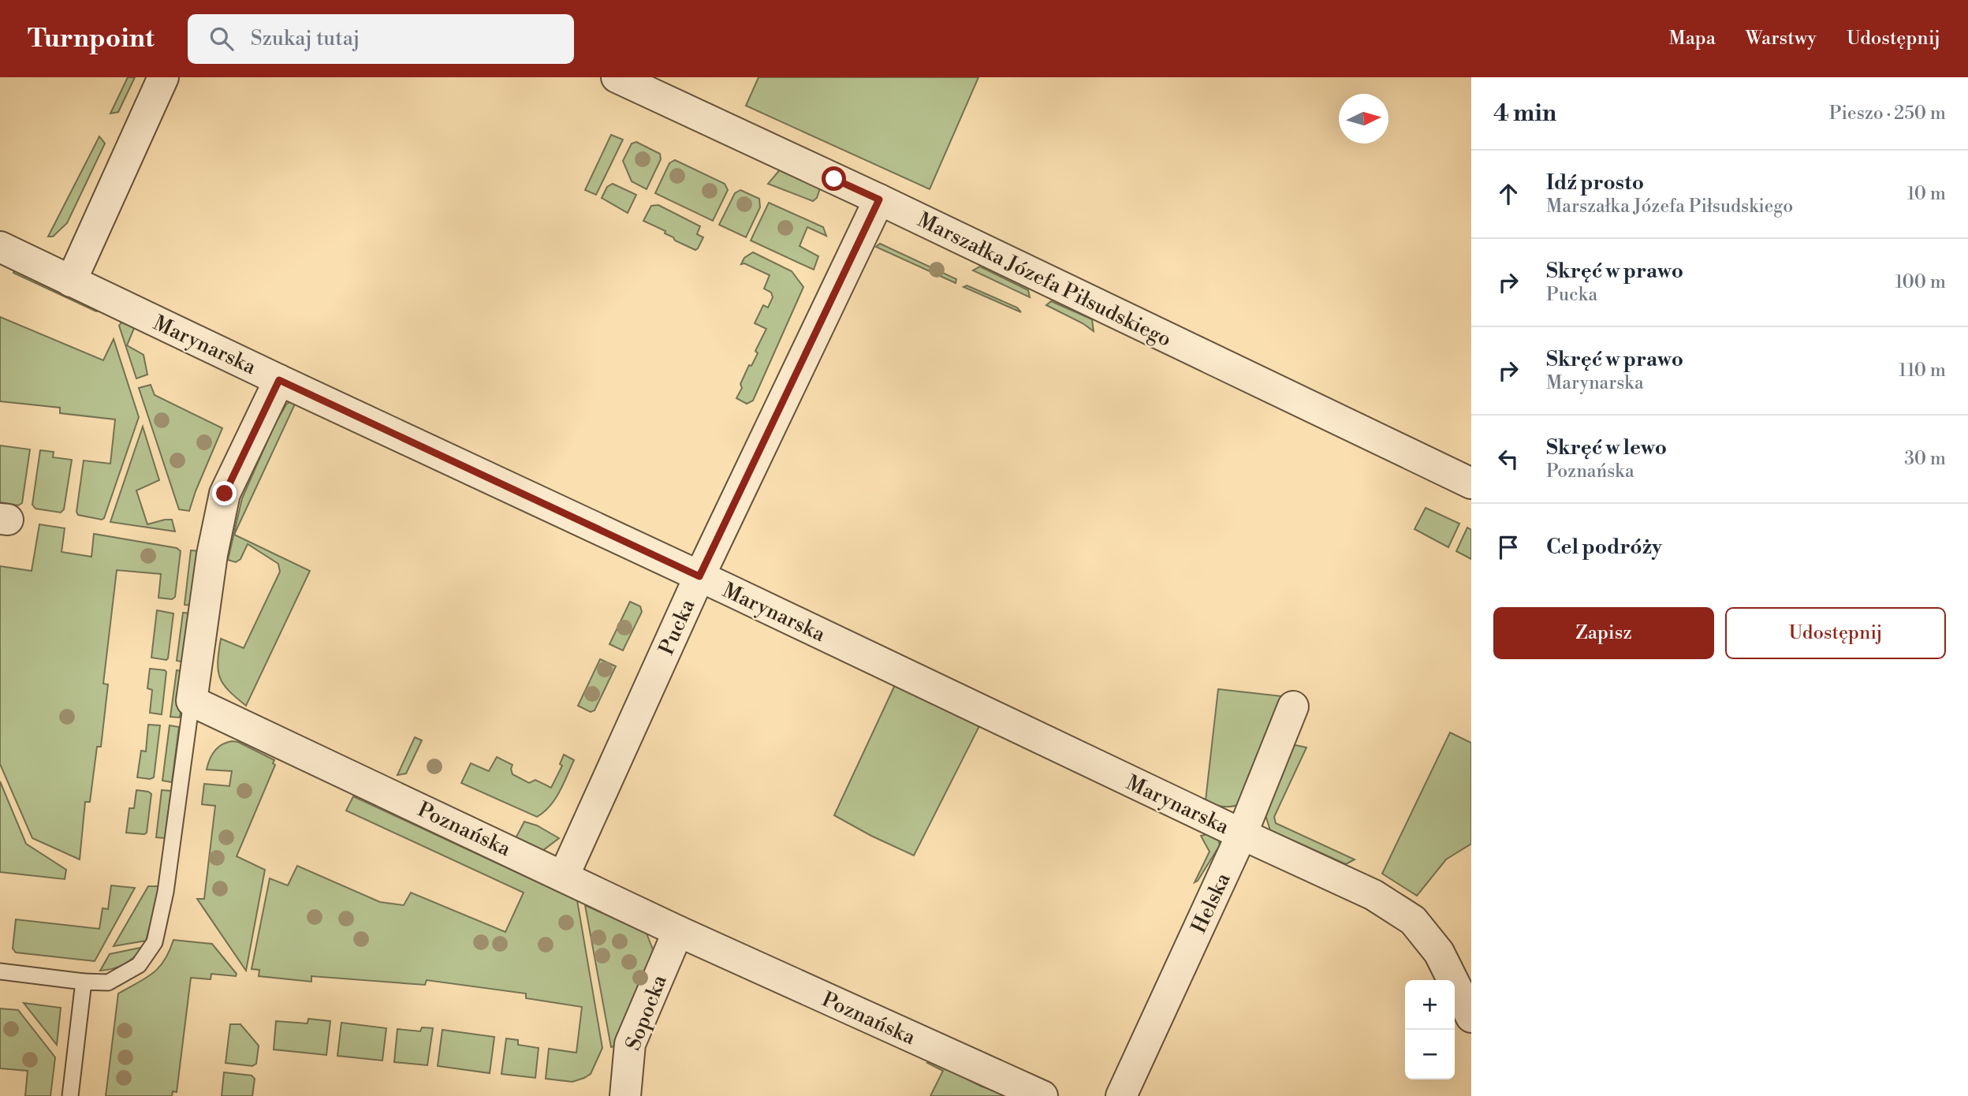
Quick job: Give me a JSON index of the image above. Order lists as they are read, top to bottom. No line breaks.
{"streets":{"street":["Marszałka Józefa Piłsudskiego","Marynarska","Pucka","Poznańska","Helska","Sopocka"]},"crossings":[["Marszałka Józefa Piłsudskiego","Pucka"],["Marynarska","Pucka"],["Marynarska","Helska"],["Pucka","Poznańska"],["Poznańska","Sopocka"]],"north":"right","page":{"header":"Turnpoint","search":"Szukaj tutaj","nav":["Mapa","Warstwy","Udostępnij"],"heading":["4 min","Pieszo · 250 m"],"list":[["Idź prosto","Marszałka Józefa Piłsudskiego","10 m"],["Skręć w prawo","Pucka","100 m"],["Skręć w prawo","Marynarska","110 m"],["Skręć w lewo","Poznańska","30 m"],"Cel podróży"],"buttons":["Zapisz","Udostępnij"],"map_buttons":["+","−"]}}
